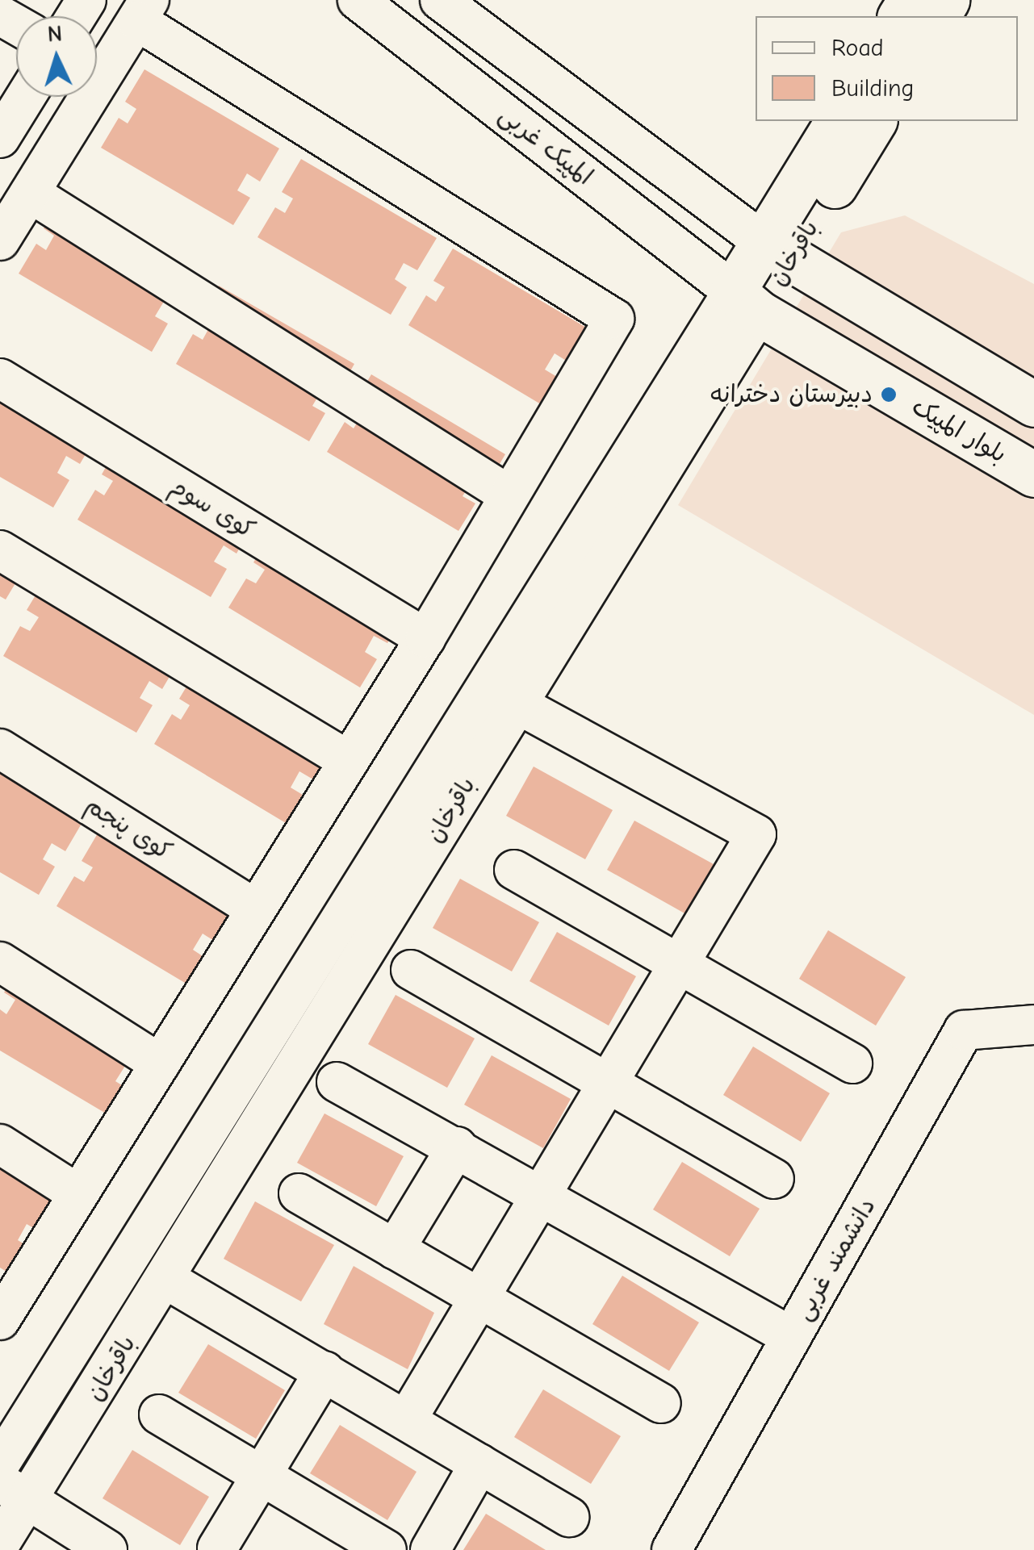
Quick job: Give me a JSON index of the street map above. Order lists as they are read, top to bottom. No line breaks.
{"streets":{"main road":["باقرخان","بلوار المپیک"],"street":["المپیک غربی","کوی سوم","کوی پنجم","دانشمند غربی"]},"crossings":[["المپیک غربی","باقرخان"],["المپیک غربی","بلوار المپیک"],["باقرخان","بلوار المپیک"]],"places":["دبیرستان دخترانه"],"legend":["Road","Building"],"north":"top"}
